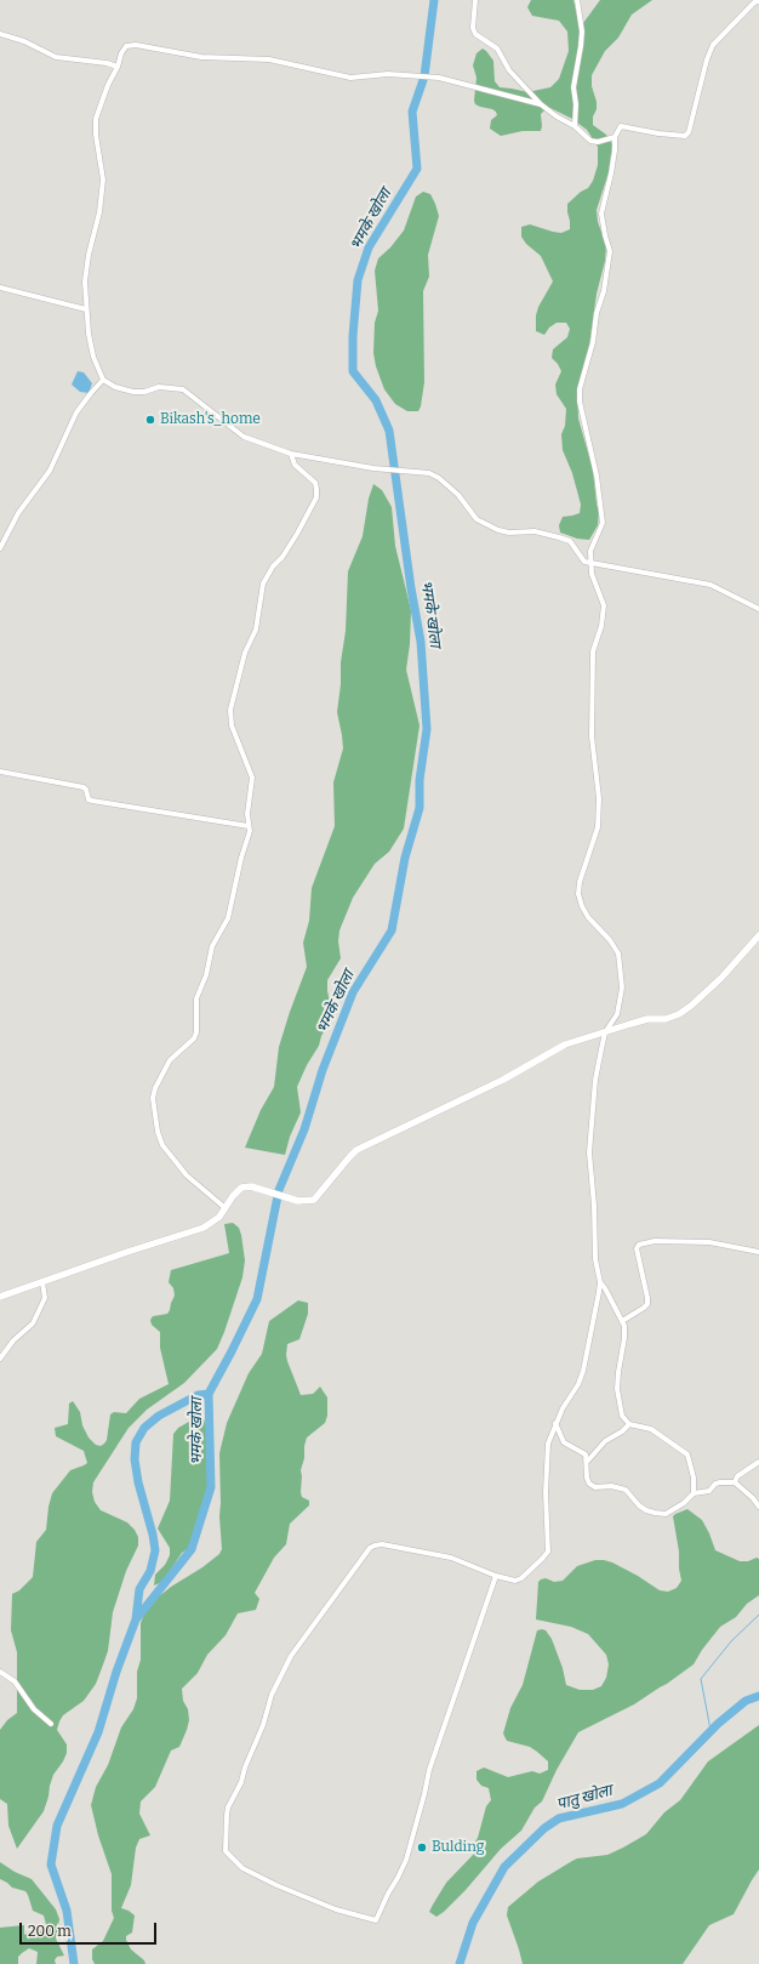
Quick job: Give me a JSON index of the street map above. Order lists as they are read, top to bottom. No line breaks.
{"water":["भमके खोला","पातु खोला"],"places":["Bikash's_home","Bulding"],"scale_bar":"200 m"}
